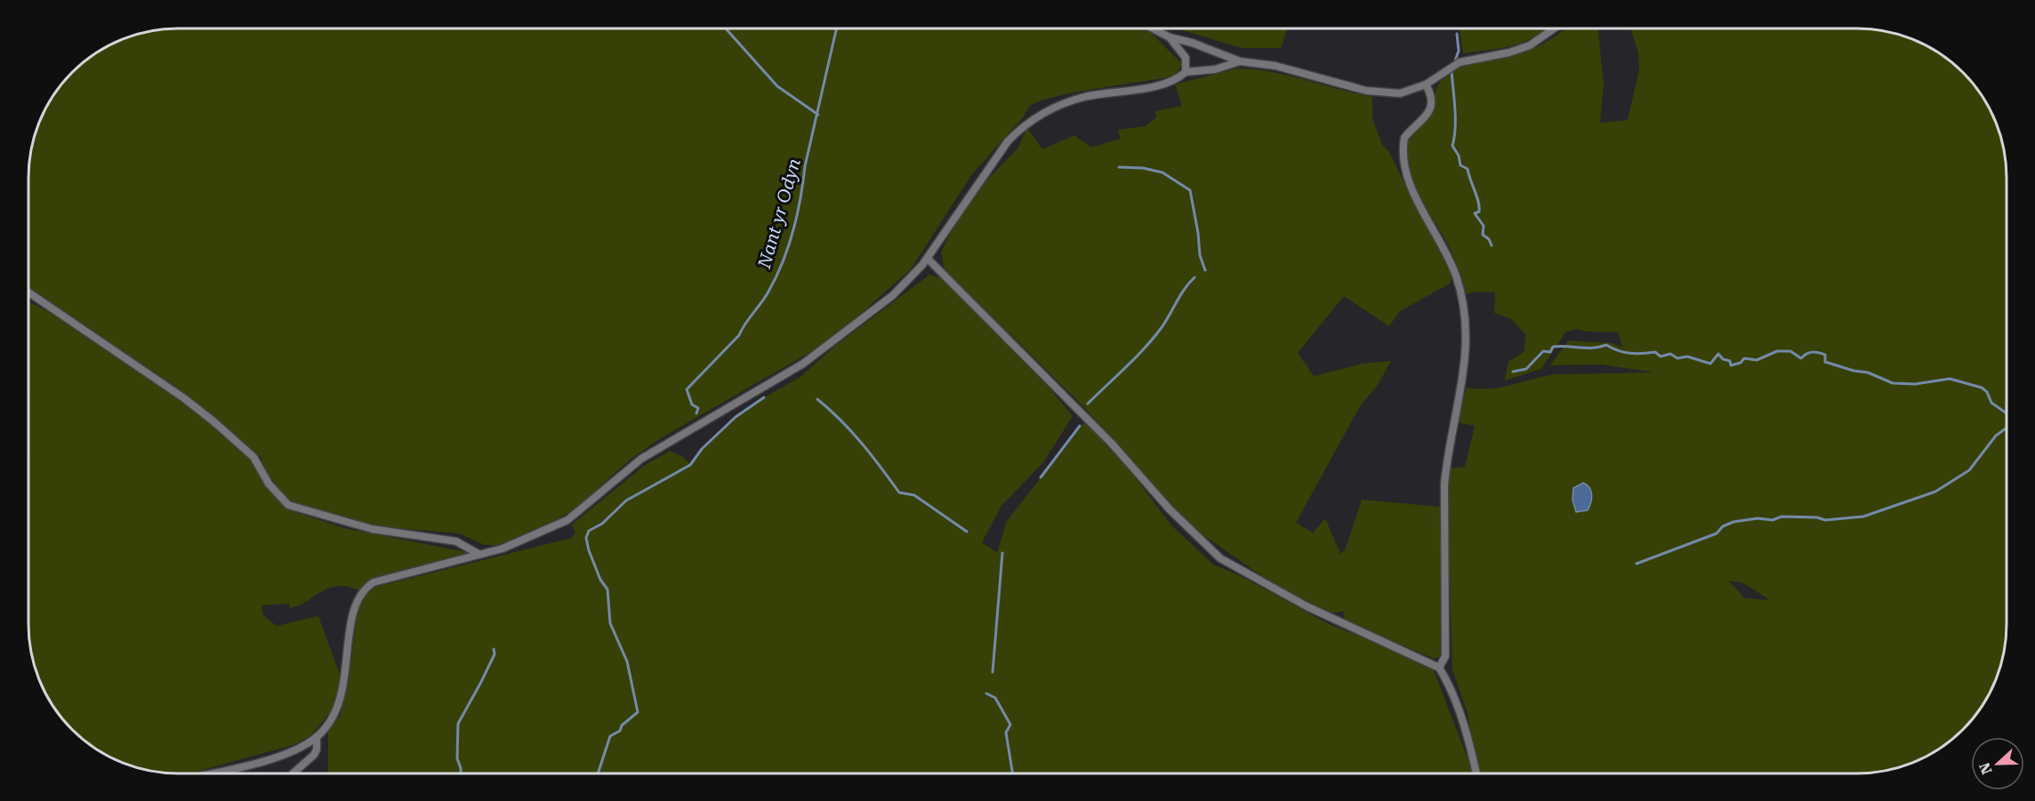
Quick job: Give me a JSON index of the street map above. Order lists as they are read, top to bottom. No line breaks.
{"water":["Nant yr Odyn"],"north":"left"}
